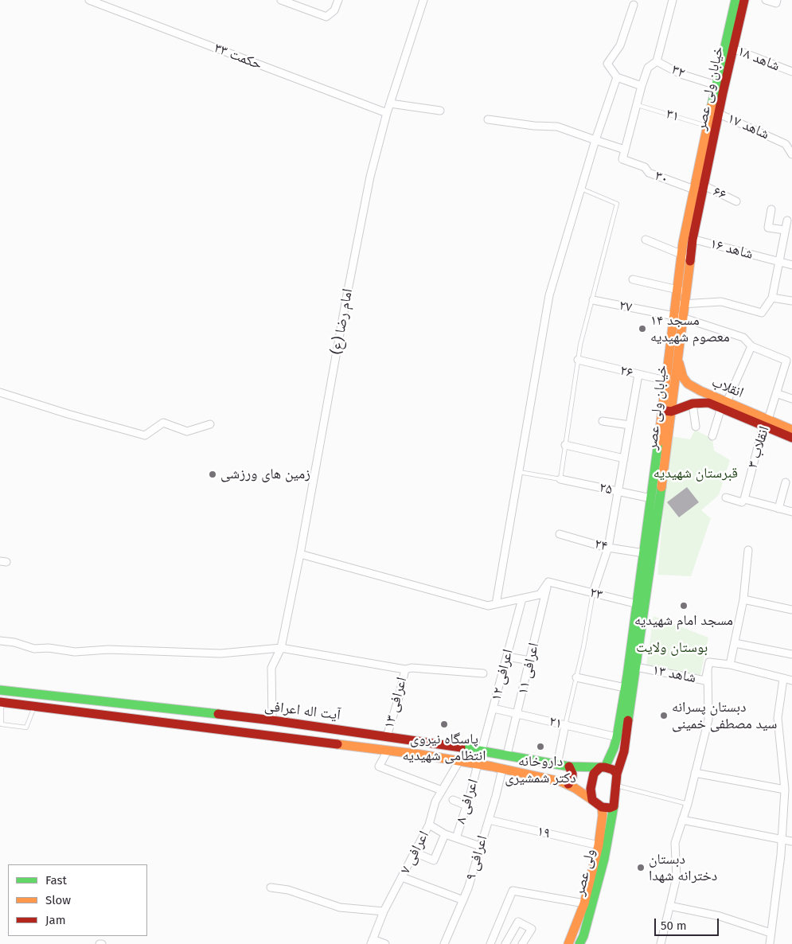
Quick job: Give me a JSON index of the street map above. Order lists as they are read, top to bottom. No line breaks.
{"streets":{"main road":["خیابان ولی عصر","انقلاب","آیت اله اعرافی","ولی عصر"],"street":["حکمت ۳۳","شاهد ۱۸","۳۲","شاهد ۱۷","۳۰","۶۶","شاهد ۱۶","۲۷","امام رضا (ع)","۲۶","انقلاب ۳","۲۵","۲۴","۲۳","اعرافی ۱۱","شاهد ۱۳","اعرافی ۱۲","اعرافی ۱۳","۲۱","اعرافی ۸","۱۹","اعرافی ۷","اعرافی ۹"],"lane":["۳۱"]},"crossings":[["حکمت ۳۳","امام رضا (ع)"],["شاهد ۱۸","خیابان ولی عصر"],["۳۲","خیابان ولی عصر"],["خیابان ولی عصر","۳۱"],["خیابان ولی عصر","شاهد ۱۷"],["خیابان ولی عصر","۳۰"],["خیابان ولی عصر","۶۶"],["خیابان ولی عصر","شاهد ۱۶"],["خیابان ولی عصر","۲۷"],["خیابان ولی عصر","۲۶"],["خیابان ولی عصر","انقلاب"],["خیابان ولی عصر","۲۵"],["خیابان ولی عصر","۲۴"],["خیابان ولی عصر","۲۳"],["خیابان ولی عصر","شاهد ۱۳"],["خیابان ولی عصر","آیت اله اعرافی"],["خیابان ولی عصر","۲۱"],["خیابان ولی عصر","ولی عصر"],["۲۷","انقلاب ۳"],["امام رضا (ع)","آیت اله اعرافی"],["انقلاب","انقلاب ۳"],["۲۳","اعرافی ۱۱"],["اعرافی ۱۱","آیت اله اعرافی"],["اعرافی ۱۱","۲۱"],["اعرافی ۱۲","آیت اله اعرافی"],["اعرافی ۱۲","۲۱"],["اعرافی ۱۳","آیت اله اعرافی"],["آیت اله اعرافی","اعرافی ۸"],["آیت اله اعرافی","اعرافی ۷"],["آیت اله اعرافی","اعرافی ۹"],["آیت اله اعرافی","ولی عصر"],["۱۹","اعرافی ۹"],["۱۹","ولی عصر"]],"parks":["قبرستان شهیدیه","بوستان ولایت"],"places":["مسجد ۱۴ معصوم شهیدیه","زمین های ورزشی","مسجد امام شهیدیه","دبستان پسرانه سید مصطفی خمینی","پاسگاه نیروی انتظامی شهیدیه","داروخانه دکتر شمشیری","دبستان دخترانه شهدا"],"legend":["Fast","Slow","Jam"],"scale_bar":"50 m"}
